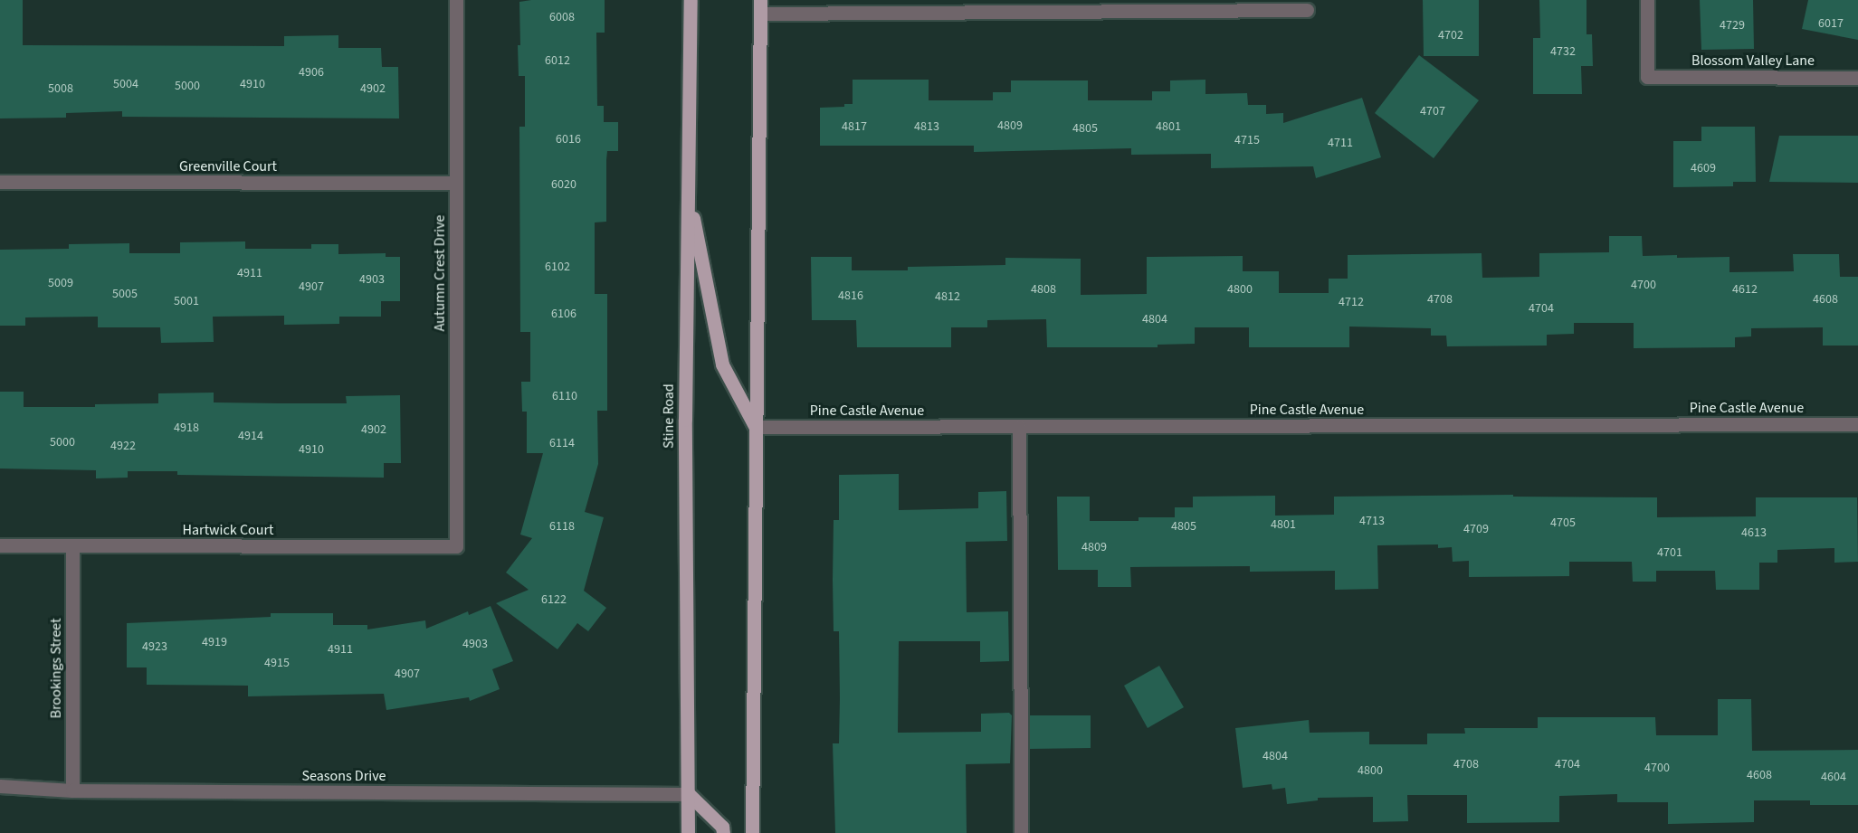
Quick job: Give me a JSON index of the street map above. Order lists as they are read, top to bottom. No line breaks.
{"streets":{"main road":["Stine Road"],"street":["Blossom Valley Lane","Greenville Court","Autumn Crest Drive","Pine Castle Avenue","Hartwick Court","Brookings Street","Seasons Drive"]},"crossings":[["Greenville Court","Autumn Crest Drive"],["Autumn Crest Drive","Hartwick Court"],["Stine Road","Seasons Drive"],["Hartwick Court","Brookings Street"],["Brookings Street","Seasons Drive"]],"house_numbers":["6008","6017","4729","4702","4732","6012","4906","5004","4910","5000","5008","4902","4707","4809","4817","4813","4801","4805","6016","4715","4711","4609","6020","6102","4911","4903","5009","4700","4907","4808","4800","4612","5005","4816","4812","4708","4608","5001","4712","4704","6106","4804","6110","4918","4902","4914","5000","6114","4922","4910","4713","4705","4801","6118","4805","4709","4613","4809","4701","6122","4919","4903","4923","4911","4915","4907","4804","4708","4704","4700","4800","4608","4604"]}
